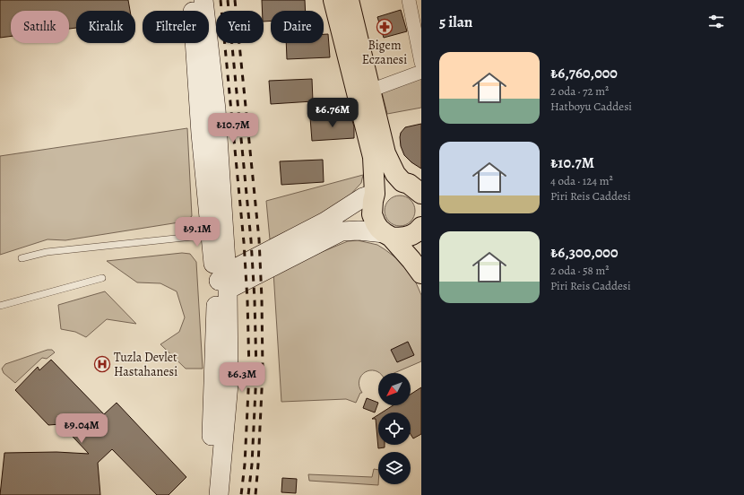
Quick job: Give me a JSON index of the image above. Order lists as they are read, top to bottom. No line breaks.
{"places":{"pharmacy":["Bigem Eczanesi"],"hospital":["Tuzla Devlet Hastahanesi"]},"north":"bottom left","page":{"heading":"5 ilan","chip":["Satılık","Kiralık","Filtreler","Yeni","Daire"],"list":[{"name":"₺6,760,000","note":"2 oda · 72 m² · Hatboyu Caddesi"},{"name":"₺10.7M","note":"4 oda · 124 m² · Piri Reis Caddesi"},{"name":"₺6,300,000","note":"2 oda · 58 m² · Piri Reis Caddesi"}],"price":["₺6.76M","₺10.7M","₺9.1M","₺6.3M","₺9.04M"]}}
